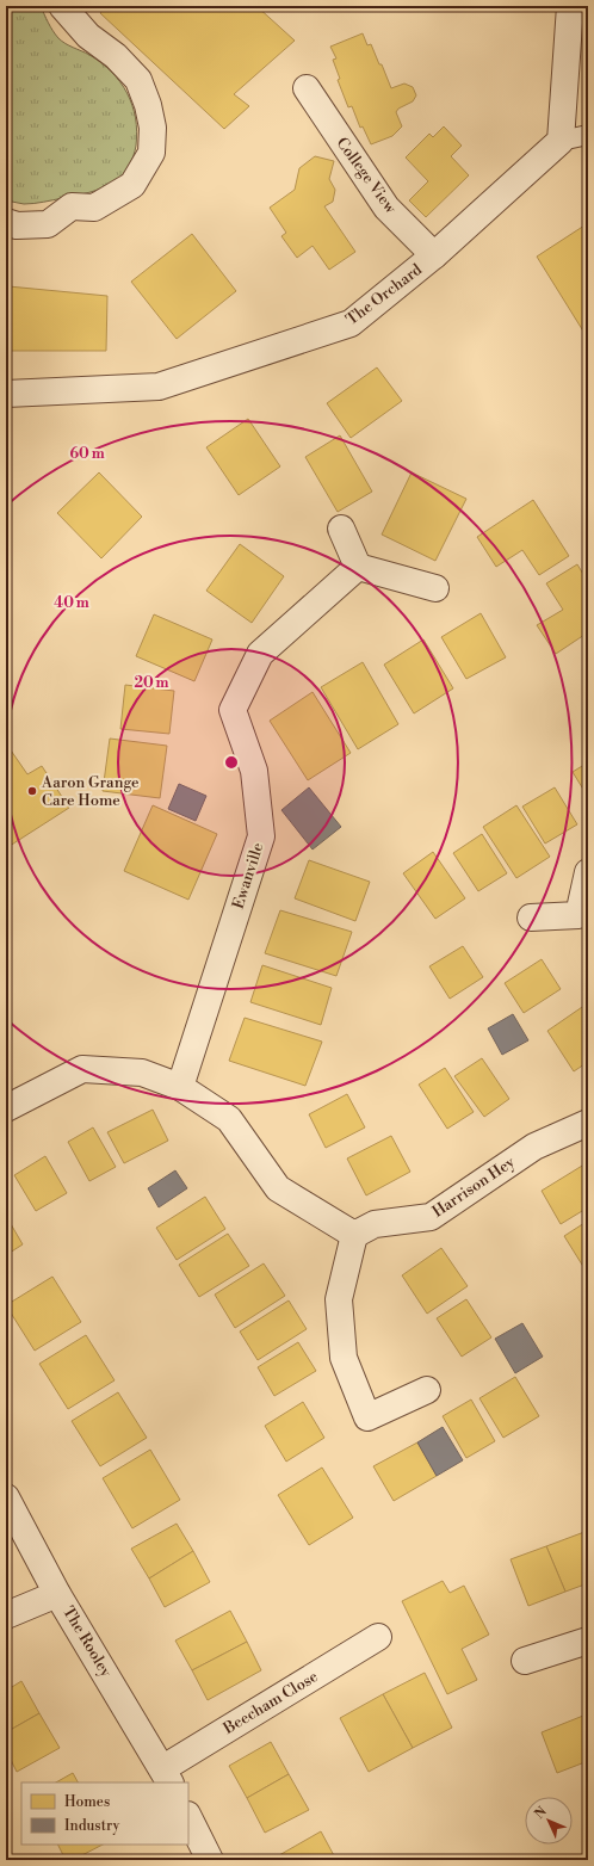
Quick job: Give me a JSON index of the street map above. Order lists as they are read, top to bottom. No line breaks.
{"streets":{"street":["College View","The Orchard","Ewanville","Harrison Hey","The Rooley","Beecham Close"]},"crossings":[["College View","The Orchard"],["The Rooley","Beecham Close"]],"places":["Aaron Grange Care Home"],"legend":["Homes","Industry"],"north":"top left","rings":["60 m","40 m","20 m"]}
